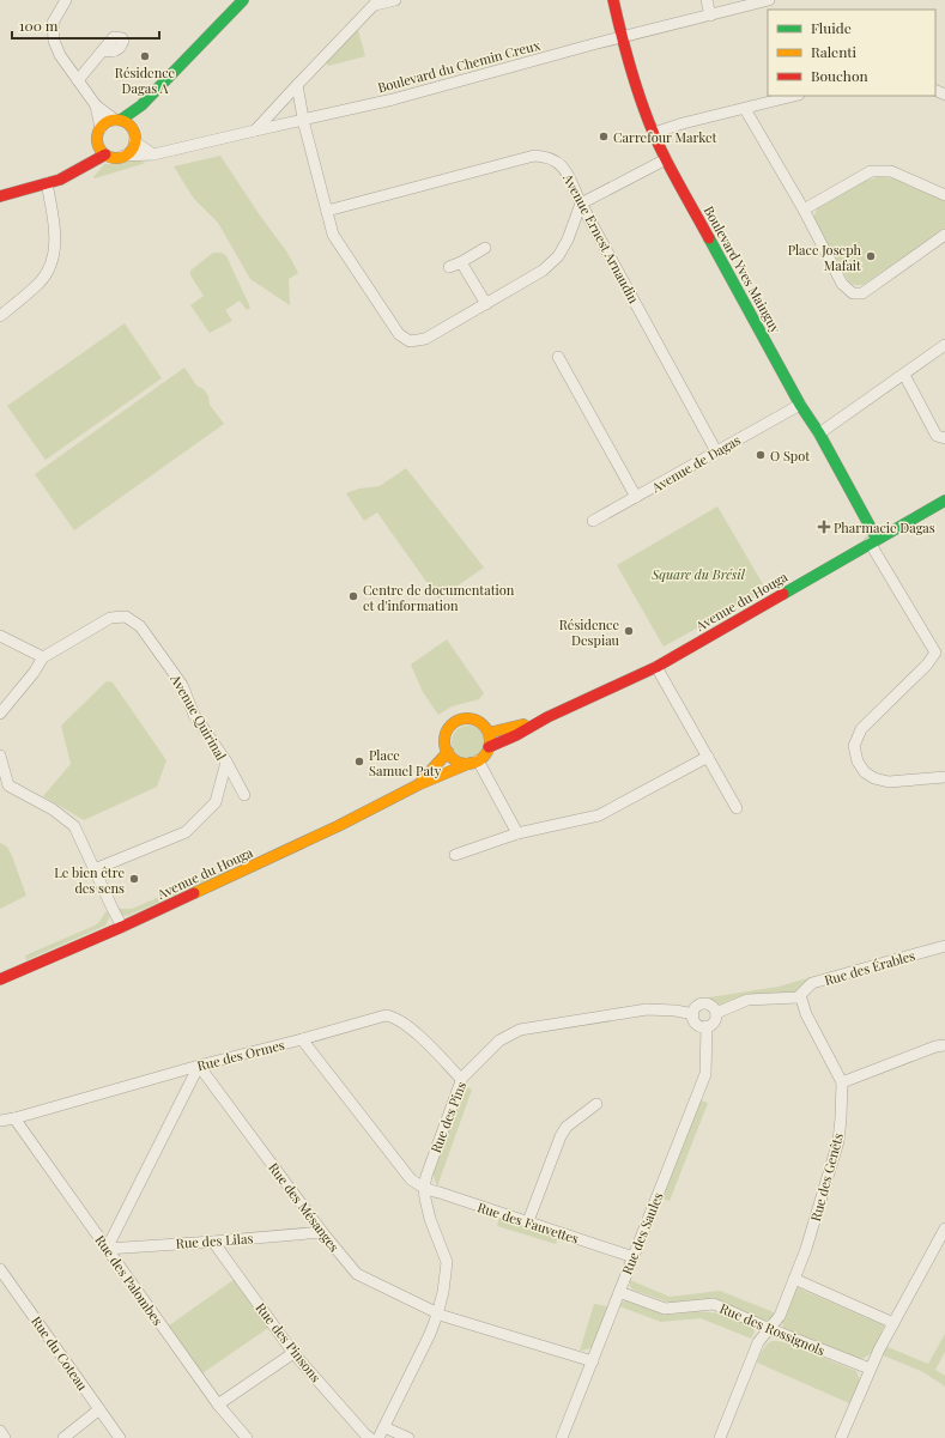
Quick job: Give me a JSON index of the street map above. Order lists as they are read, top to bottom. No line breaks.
{"streets":{"main road":["Boulevard Yves Mainguy","Avenue du Houga"],"street":["Boulevard du Chemin Creux","Avenue Ernest Arnaudin","Avenue de Dagas","Avenue Quirinal","Rue des Érables","Rue des Ormes","Rue des Pins","Rue des Genêts","Rue des Mésanges","Rue des Fauvettes","Rue des Saules","Rue des Lilas","Rue des Palombes","Rue des Rossignols","Rue des Pinsons","Rue du Coteau"]},"crossings":[["Boulevard du Chemin Creux","Boulevard Yves Mainguy"],["Avenue Ernest Arnaudin","Avenue de Dagas"],["Boulevard Yves Mainguy","Avenue de Dagas"],["Boulevard Yves Mainguy","Avenue du Houga"],["Rue des Érables","Rue des Genêts"],["Rue des Ormes","Rue des Pins"],["Rue des Ormes","Rue des Mésanges"],["Rue des Ormes","Rue des Palombes"],["Rue des Pins","Rue des Mésanges"],["Rue des Pins","Rue des Fauvettes"],["Rue des Pins","Rue des Saules"],["Rue des Genêts","Rue des Rossignols"],["Rue des Mésanges","Rue des Saules"],["Rue des Mésanges","Rue des Lilas"],["Rue des Fauvettes","Rue des Saules"],["Rue des Saules","Rue des Rossignols"],["Rue des Lilas","Rue des Palombes"],["Rue des Lilas","Rue des Pinsons"]],"parks":["Square du Brésil"],"places":{"other":["Résidence Dagas A","Carrefour Market","Place Joseph Mafait","O Spot","Centre de documentation et d'information","Résidence Despiau","Place Samuel Paty","Le bien être des sens"],"health":["Pharmacie Dagas"]},"legend":["Fluide","Ralenti","Bouchon"],"scale_bar":"100 m"}
